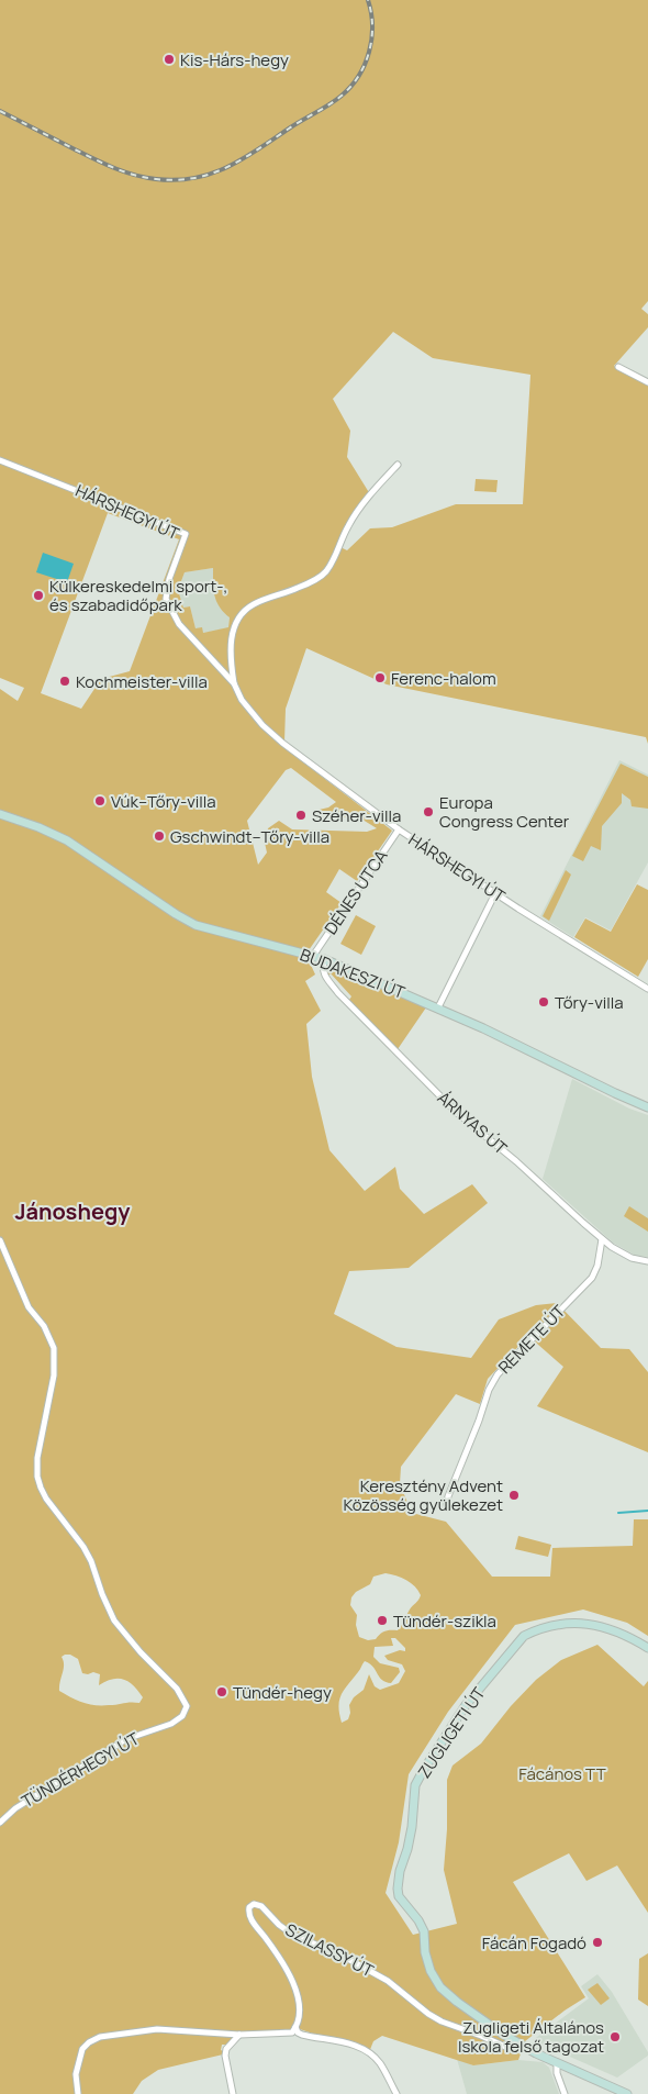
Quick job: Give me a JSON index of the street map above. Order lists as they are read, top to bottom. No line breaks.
{"streets":{"street":["HÁRSHEGYI ÚT","DÉNES UTCA","BUDAKESZI ÚT","ÁRNYAS ÚT","REMETE ÚT","ZUGLIGETI ÚT","TÜNDÉRHEGYI ÚT","SZILASSY ÚT"]},"crossings":[["HÁRSHEGYI ÚT","DÉNES UTCA"],["DÉNES UTCA","BUDAKESZI ÚT"],["BUDAKESZI ÚT","ÁRNYAS ÚT"],["ÁRNYAS ÚT","REMETE ÚT"],["ZUGLIGETI ÚT","SZILASSY ÚT"]],"districts":["Jánoshegy"],"parks":["Fácános TT"],"places":["Kis-Hárs-hegy","Külkereskedelmi sport-, és szabadidőpark","Ferenc-halom","Kochmeister-villa","Vúk–Tőry-villa","Europa Congress Center","Széher-villa","Gschwindt–Tőry-villa","Tőry-villa","Keresztény Advent Közösség gyülekezet","Tündér-szikla","Tündér-hegy","Fácán Fogadó","Zugligeti Általános Iskola felső tagozat"]}
